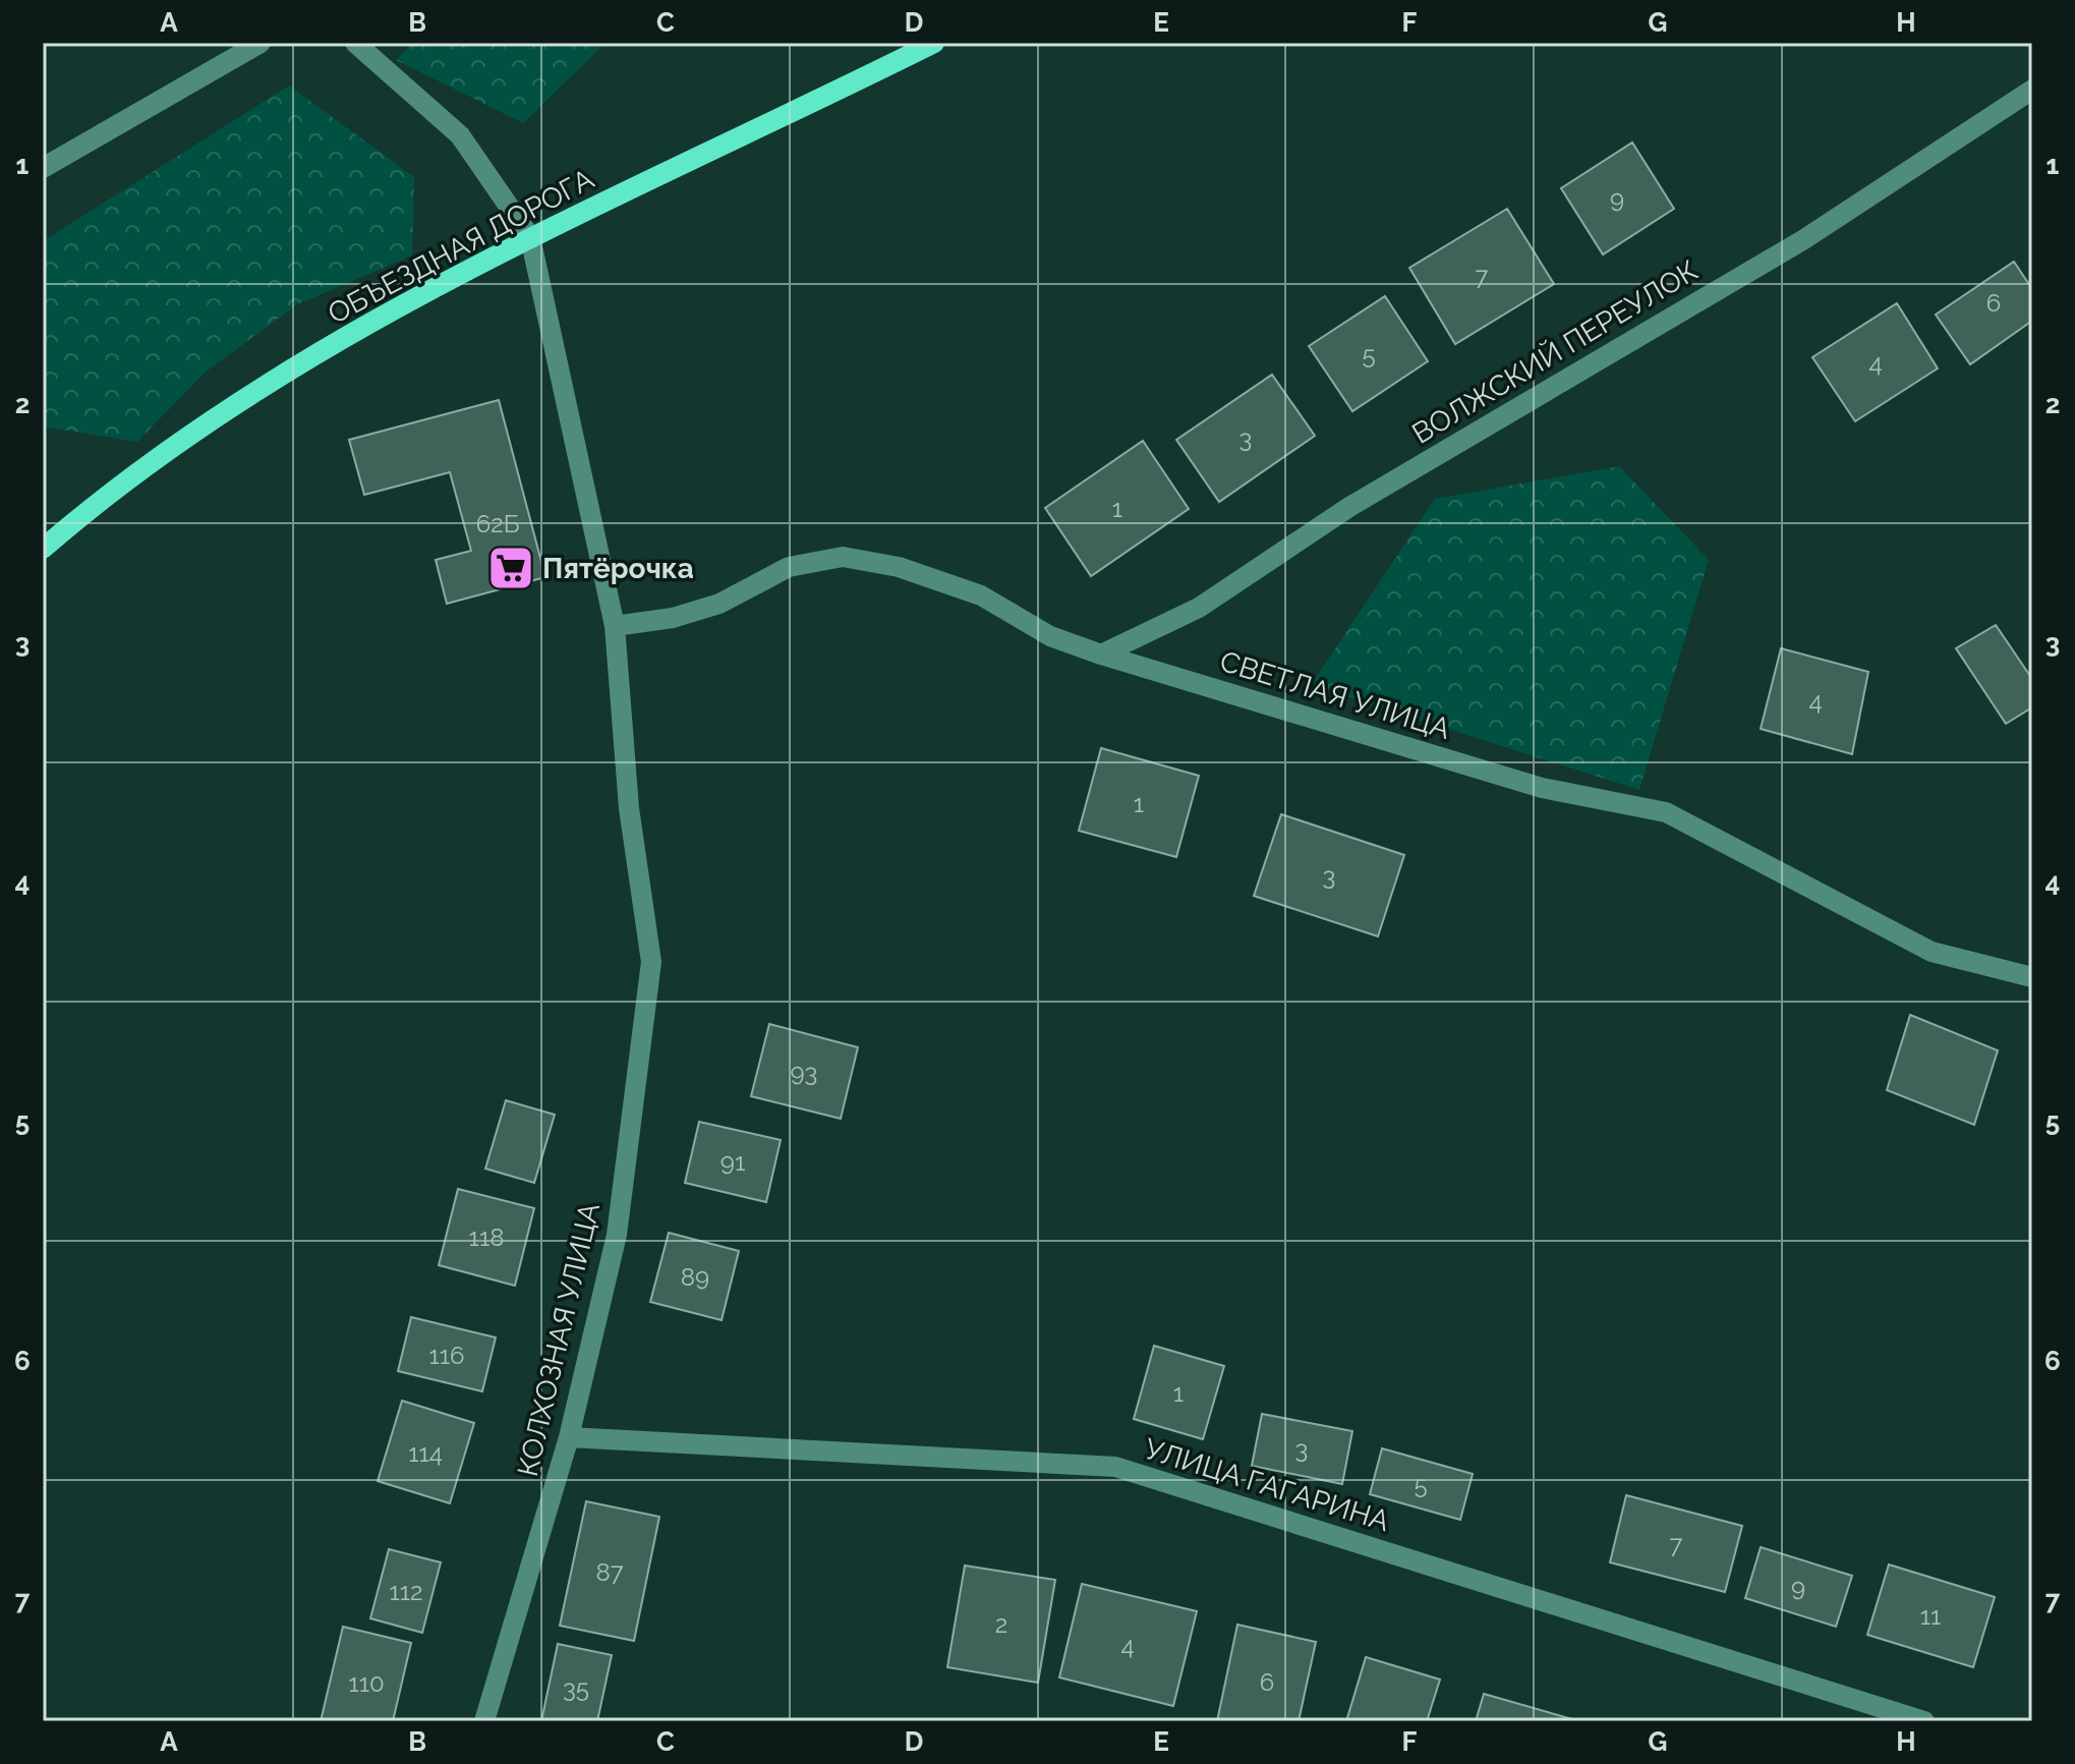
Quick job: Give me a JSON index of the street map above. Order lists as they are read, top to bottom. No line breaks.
{"streets":{"main road":["ОБЪЕЗДНАЯ ДОРОГА"],"street":["ВОЛЖСКИЙ ПЕРЕУЛОК","СВЕТЛАЯ УЛИЦА","КОЛХОЗНАЯ УЛИЦА","УЛИЦА ГАГАРИНА"]},"crossings":[["ОБЪЕЗДНАЯ ДОРОГА","КОЛХОЗНАЯ УЛИЦА"],["ВОЛЖСКИЙ ПЕРЕУЛОК","СВЕТЛАЯ УЛИЦА"],["СВЕТЛАЯ УЛИЦА","КОЛХОЗНАЯ УЛИЦА"],["КОЛХОЗНАЯ УЛИЦА","УЛИЦА ГАГАРИНА"]],"places":{"supermarket":["Пятёрочка"]},"house_numbers":["9","7","6","5","4","3","1","62Б","4","1","3","93","91","118","89","116","1","3","114","5","7","87","9","112","11","2","4","6","110","35"],"grid":{"columns":["A","B","C","D","E","F","G","H"],"rows":["1","2","3","4","5","6","7"]}}
